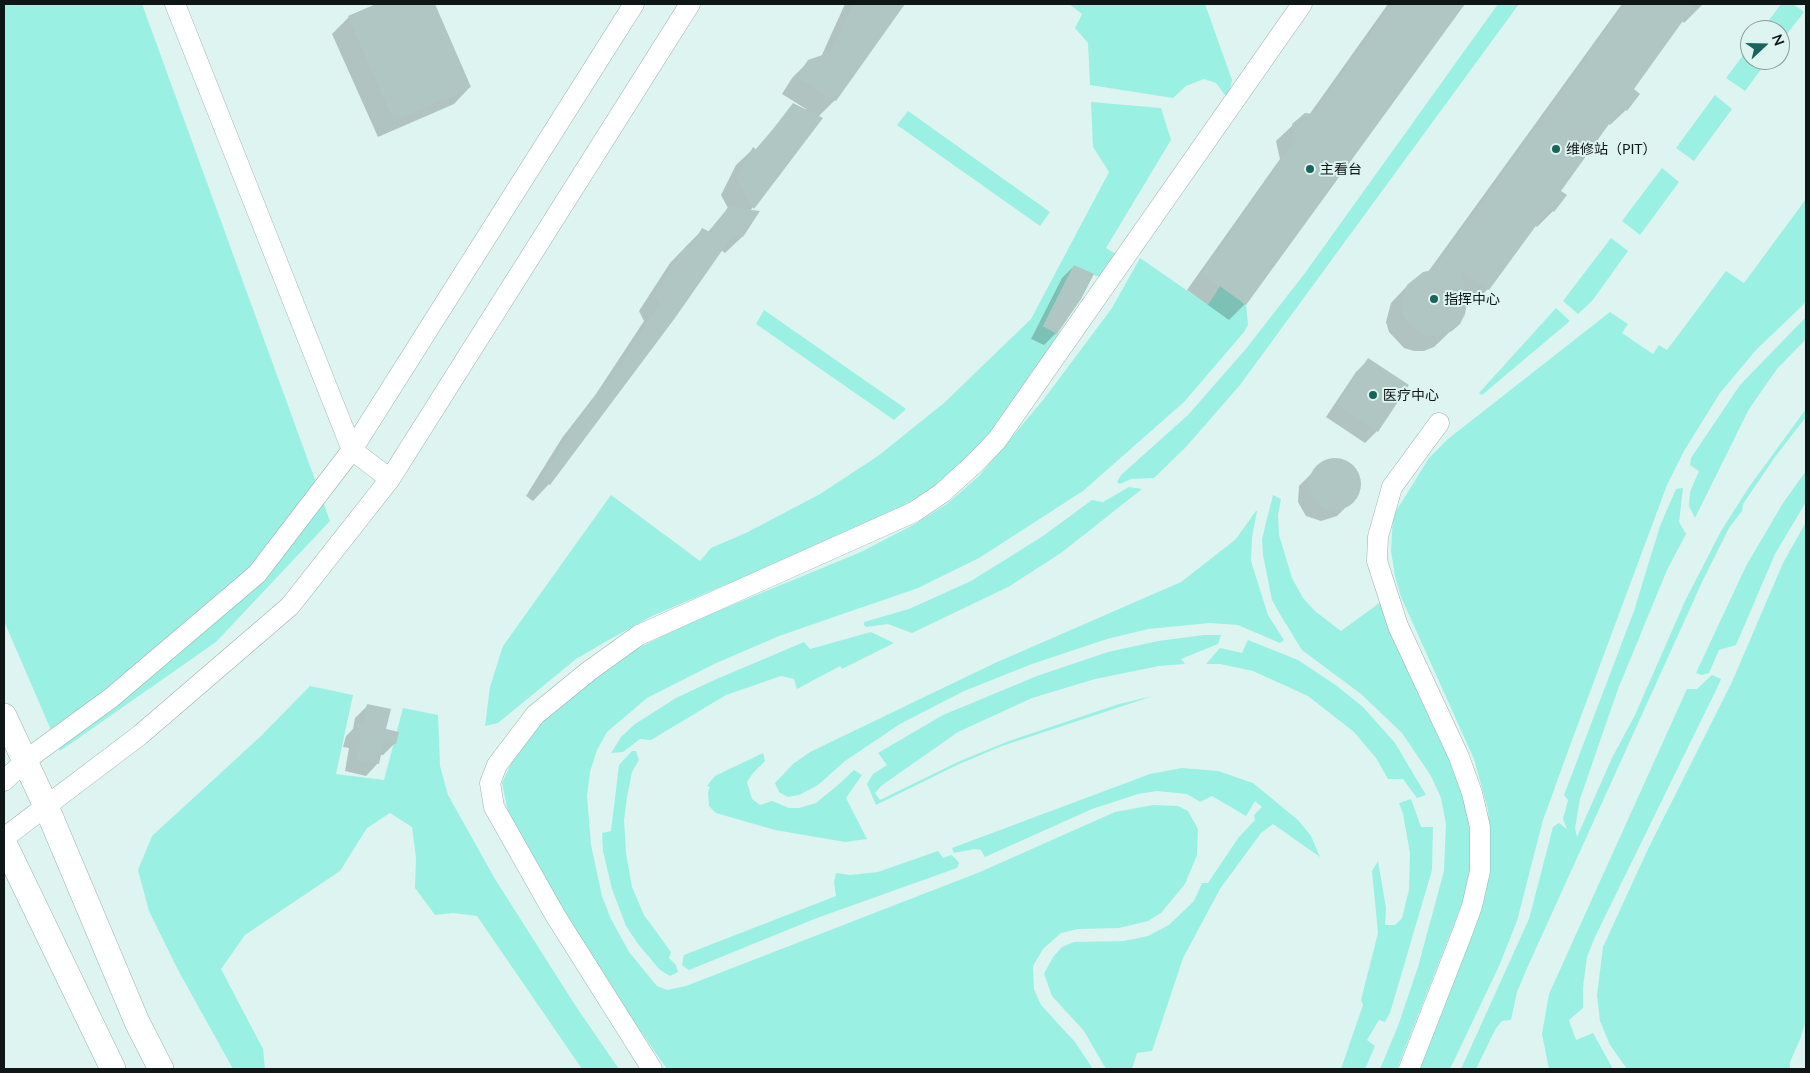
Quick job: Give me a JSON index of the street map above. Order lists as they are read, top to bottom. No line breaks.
{"places":["维修站（PIT）","主看台","指挥中心","医疗中心"],"north":"right"}
